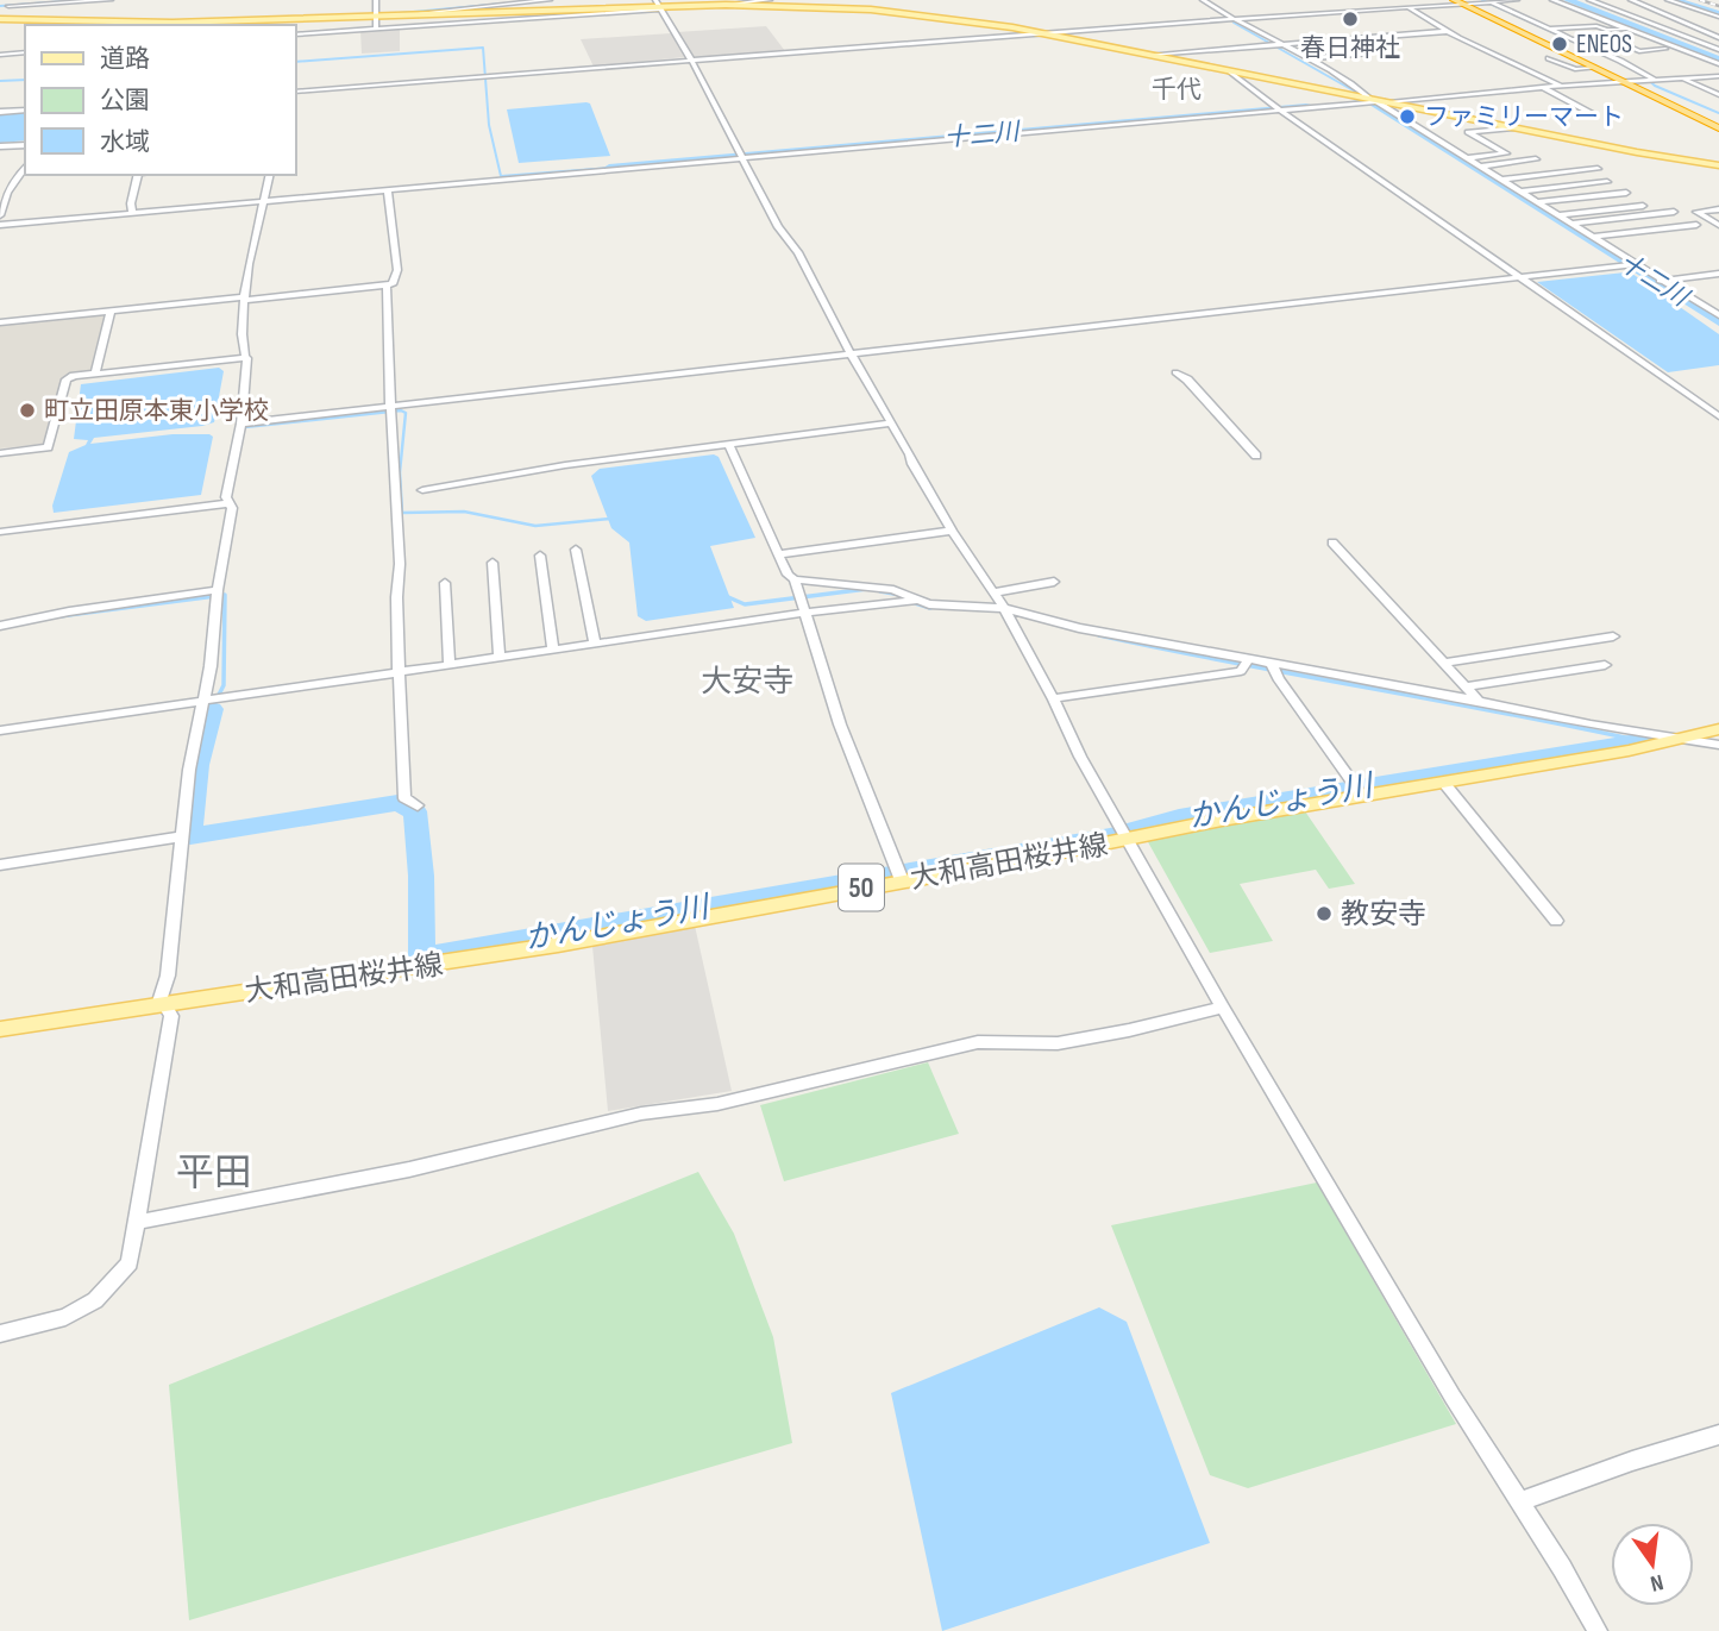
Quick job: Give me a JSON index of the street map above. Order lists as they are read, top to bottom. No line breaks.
{"streets":{"main road":["大和高田桜井線","50"]},"districts":["千代","大安寺","平田"],"water":["十二川","かんじょう川"],"places":["春日神社","ENEOS","ファミリーマート","町立田原本東小学校","教安寺"],"legend":["道路","公園","水域"],"north":"bottom"}
